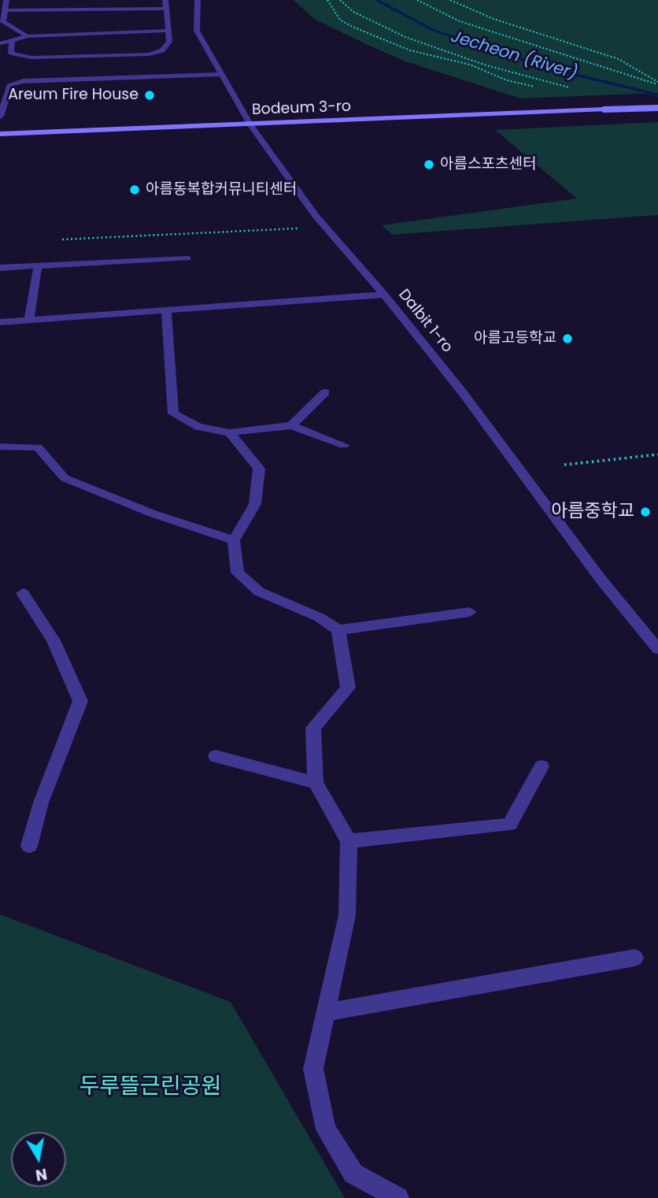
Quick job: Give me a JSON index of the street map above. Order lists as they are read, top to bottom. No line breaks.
{"streets":{"street":["Bodeum 3-ro","Dalbit 1-ro"]},"crossings":[["Bodeum 3-ro","Dalbit 1-ro"]],"water":["Jecheon (River)"],"parks":["두루뜰근린공원"],"places":["Areum Fire House","아름스포츠센터","아름동복합커뮤니티센터","아름고등학교","아름중학교"],"north":"bottom"}
